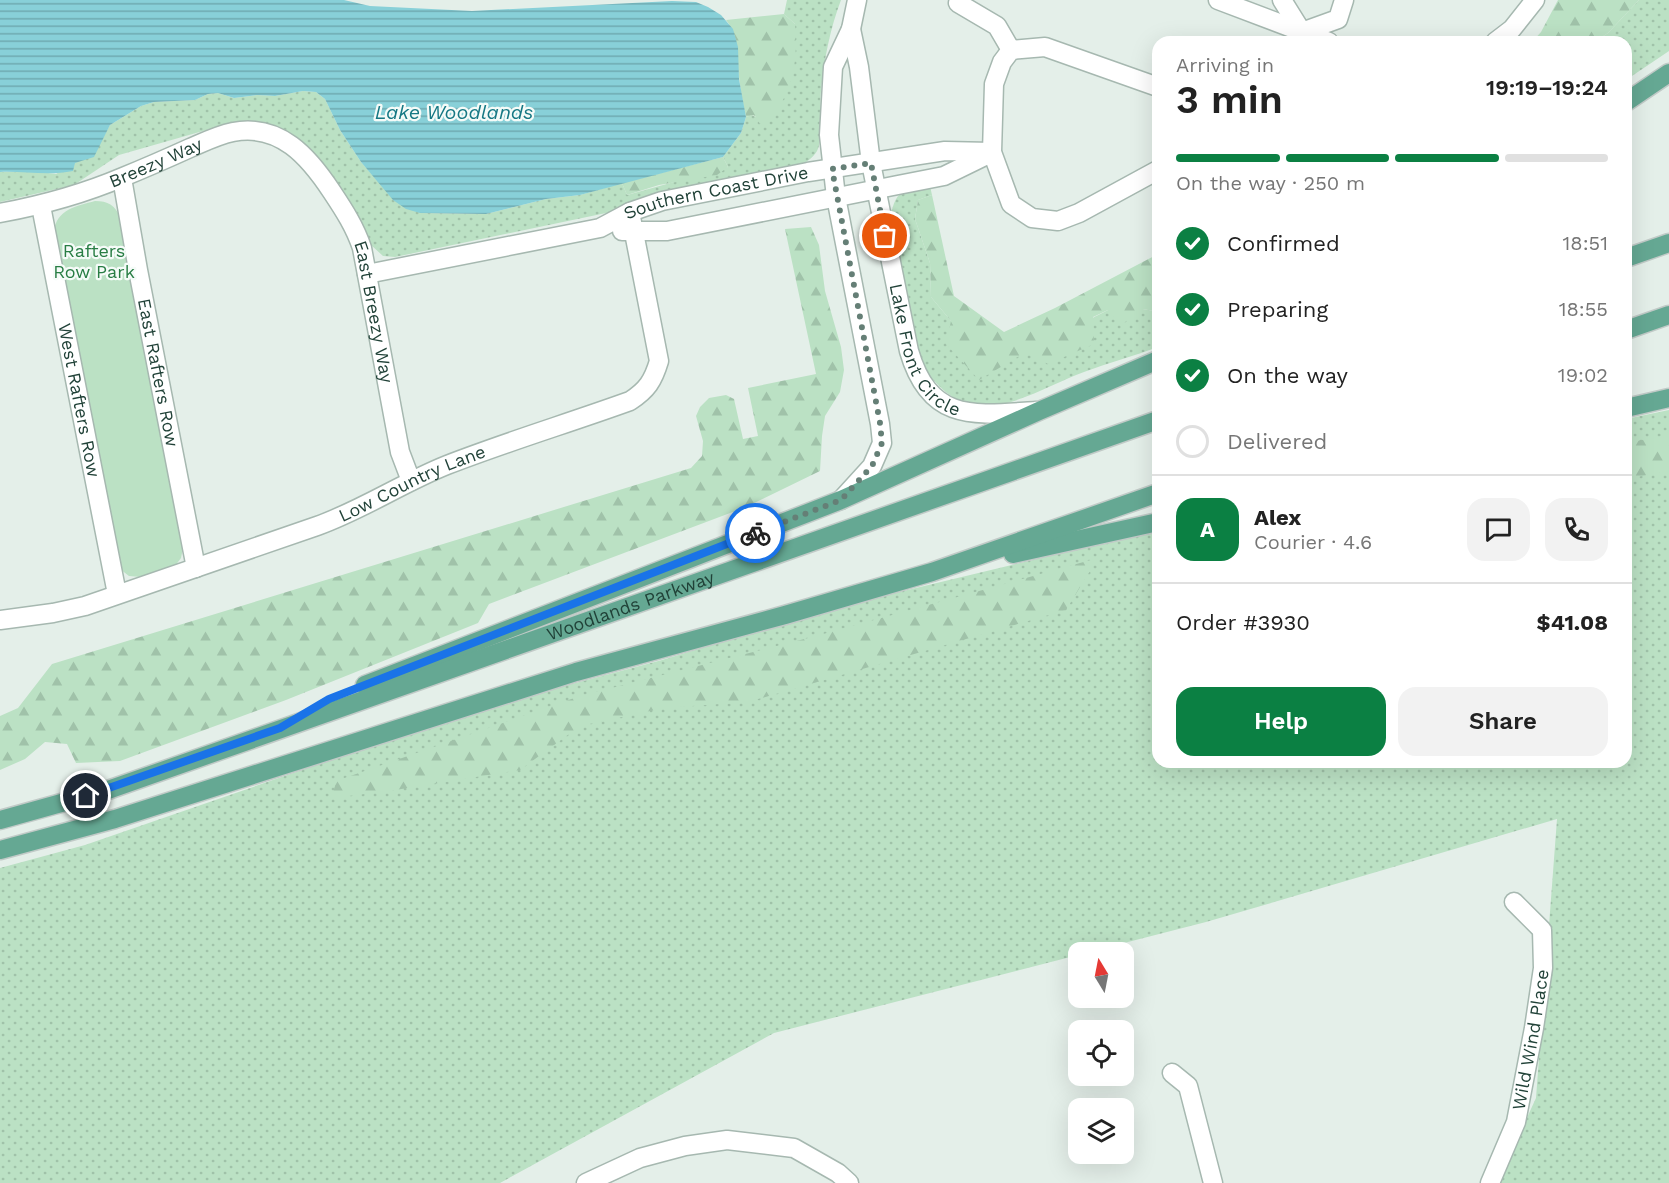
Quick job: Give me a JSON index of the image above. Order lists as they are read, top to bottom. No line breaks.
{"streets":{"main road":["Woodlands Parkway"],"street":["Breezy Way","Southern Coast Drive","East Breezy Way","Lake Front Circle","East Rafters Row","West Rafters Row","Low Country Lane","Wild Wind Place"]},"crossings":[["Breezy Way","East Breezy Way"],["Breezy Way","East Rafters Row"],["Breezy Way","West Rafters Row"],["Southern Coast Drive","East Breezy Way"],["Southern Coast Drive","Lake Front Circle"],["Southern Coast Drive","Low Country Lane"],["East Breezy Way","Low Country Lane"],["East Rafters Row","Low Country Lane"],["West Rafters Row","Low Country Lane"]],"water":["Lake Woodlands"],"parks":["Rafters Row Park"],"north":"top","page":{"heading":["3 min","Arriving in","19:19–19:24"],"panel":["Alex","Courier · 4.6","Order #3930","$41.08"],"bar":"On the way · 250 m","list":[["Confirmed","18:51"],["Preparing","18:55"],["On the way","19:02"],"Delivered"],"round":"A","buttons":["Help","Share"]}}
